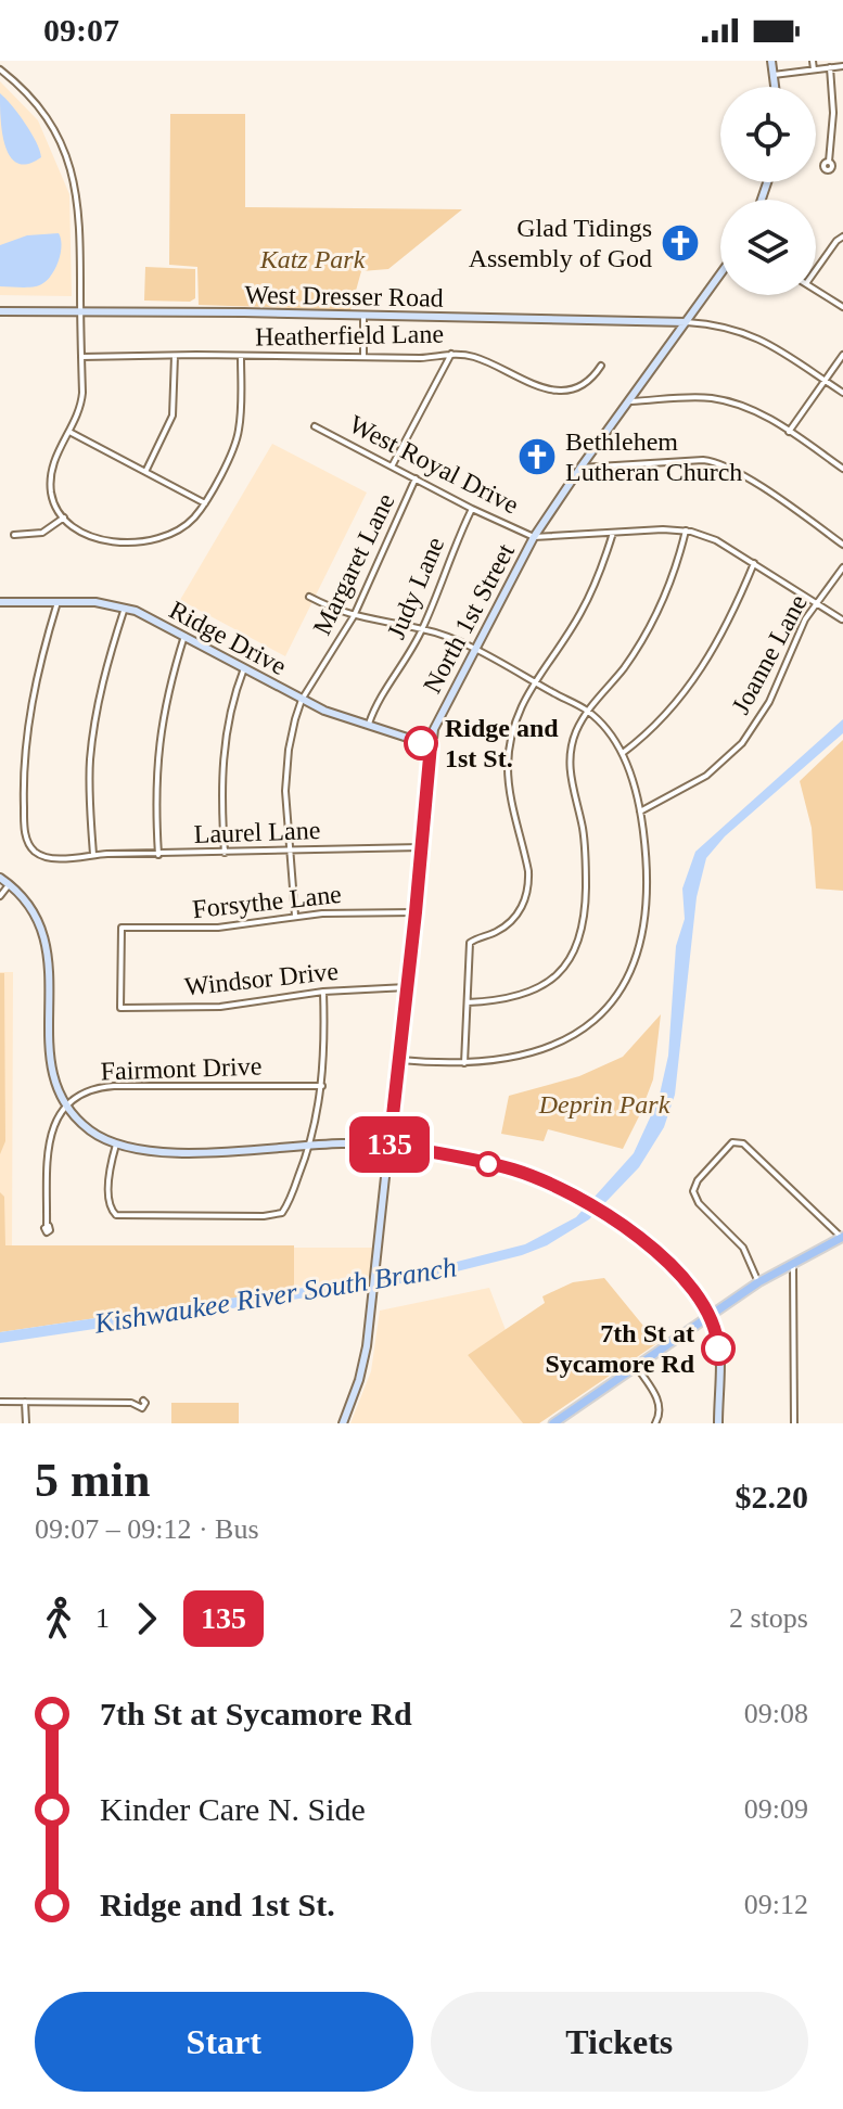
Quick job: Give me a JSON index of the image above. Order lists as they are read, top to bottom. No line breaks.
{"streets":{"street":["West Dresser Road","Heatherfield Lane","West Royal Drive","Margaret Lane","Judy Lane","North 1st Street","Ridge Drive","Joanne Lane","Laurel Lane","Forsythe Lane","Windsor Drive","Fairmont Drive"]},"crossings":[["West Dresser Road","North 1st Street"],["Heatherfield Lane","Margaret Lane"],["West Royal Drive","Margaret Lane"],["West Royal Drive","Judy Lane"],["West Royal Drive","North 1st Street"],["Margaret Lane","Ridge Drive"],["Margaret Lane","Laurel Lane"],["Margaret Lane","Forsythe Lane"],["Judy Lane","Ridge Drive"],["North 1st Street","Ridge Drive"],["North 1st Street","Laurel Lane"],["North 1st Street","Forsythe Lane"],["North 1st Street","Windsor Drive"],["Ridge Drive","Laurel Lane"],["Forsythe Lane","Windsor Drive"]],"water":["Kishwaukee River South Branch"],"parks":["Katz Park","Deprin Park"],"places":{"church":["Glad Tidings Assembly of God","Bethlehem Lutheran Church"],"other":["Ridge and 1st St.","7th St at Sycamore Rd"]},"lines":["bus line 135"],"page":{"status":"09:07","on_map":"135","heading":["5 min","09:07 – 09:12 · Bus","$2.20"],"legs":["1","135","2 stops"],"list":[{"name":"7th St at Sycamore Rd","value":"09:08"},{"name":"Kinder Care N. Side","value":"09:09"},{"name":"Ridge and 1st St.","value":"09:12"}],"buttons":["Start","Tickets"]}}
